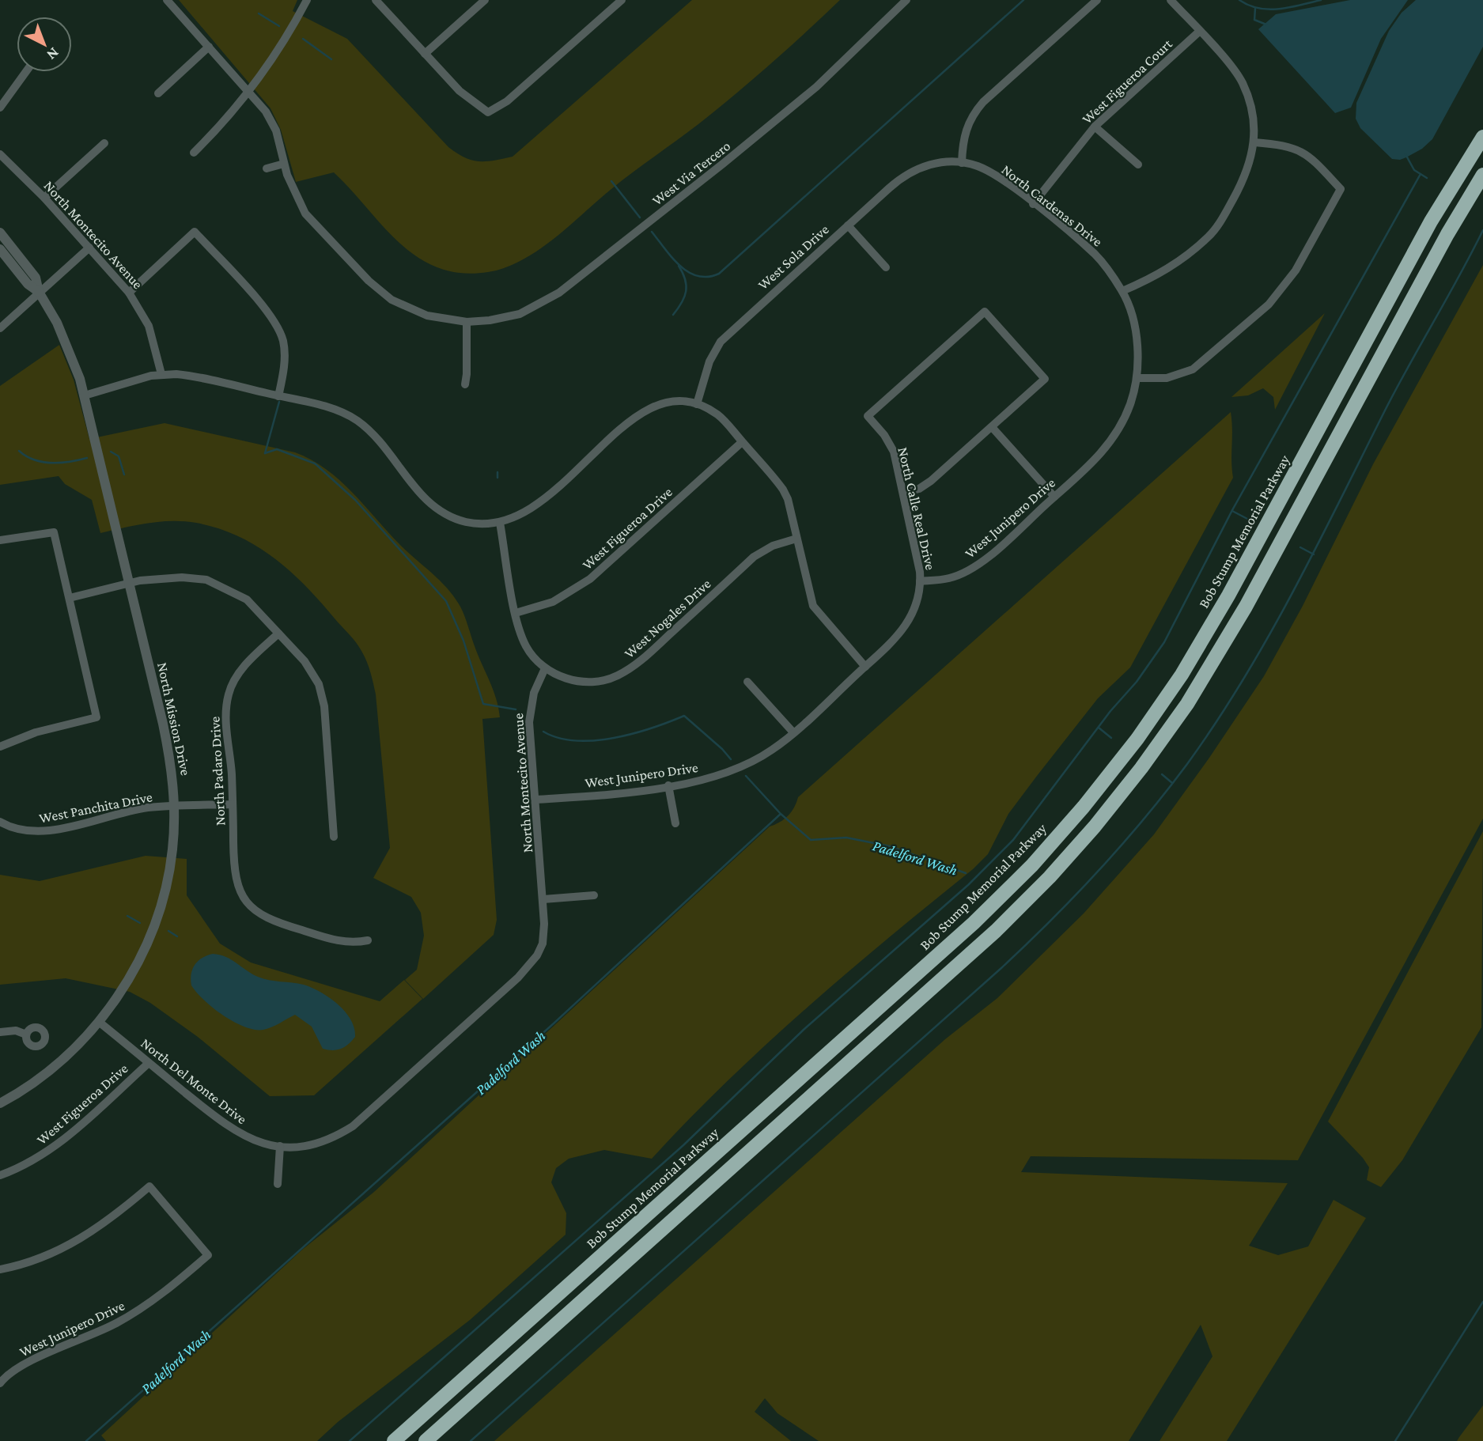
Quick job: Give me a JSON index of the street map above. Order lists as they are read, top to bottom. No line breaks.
{"streets":{"highway":["Bob Stump Memorial Parkway"],"street":["West Figueroa Court","West Via Tercero","North Cardenas Drive","North Montecito Avenue","West Sola Drive","North Calle Real Drive","West Junipero Drive","West Figueroa Drive","West Nogales Drive","North Mission Drive","North Padaro Drive","West Panchita Drive","North Del Monte Drive"]},"crossings":[["West Figueroa Court","North Cardenas Drive"],["North Cardenas Drive","West Sola Drive"],["North Cardenas Drive","West Junipero Drive"],["North Montecito Avenue","West Junipero Drive"],["North Montecito Avenue","West Nogales Drive"],["North Calle Real Drive","West Junipero Drive"],["West Figueroa Drive","North Del Monte Drive"],["North Mission Drive","West Panchita Drive"],["North Mission Drive","North Del Monte Drive"],["North Padaro Drive","West Panchita Drive"]],"water":["Padelford Wash"],"north":"bottom right"}
